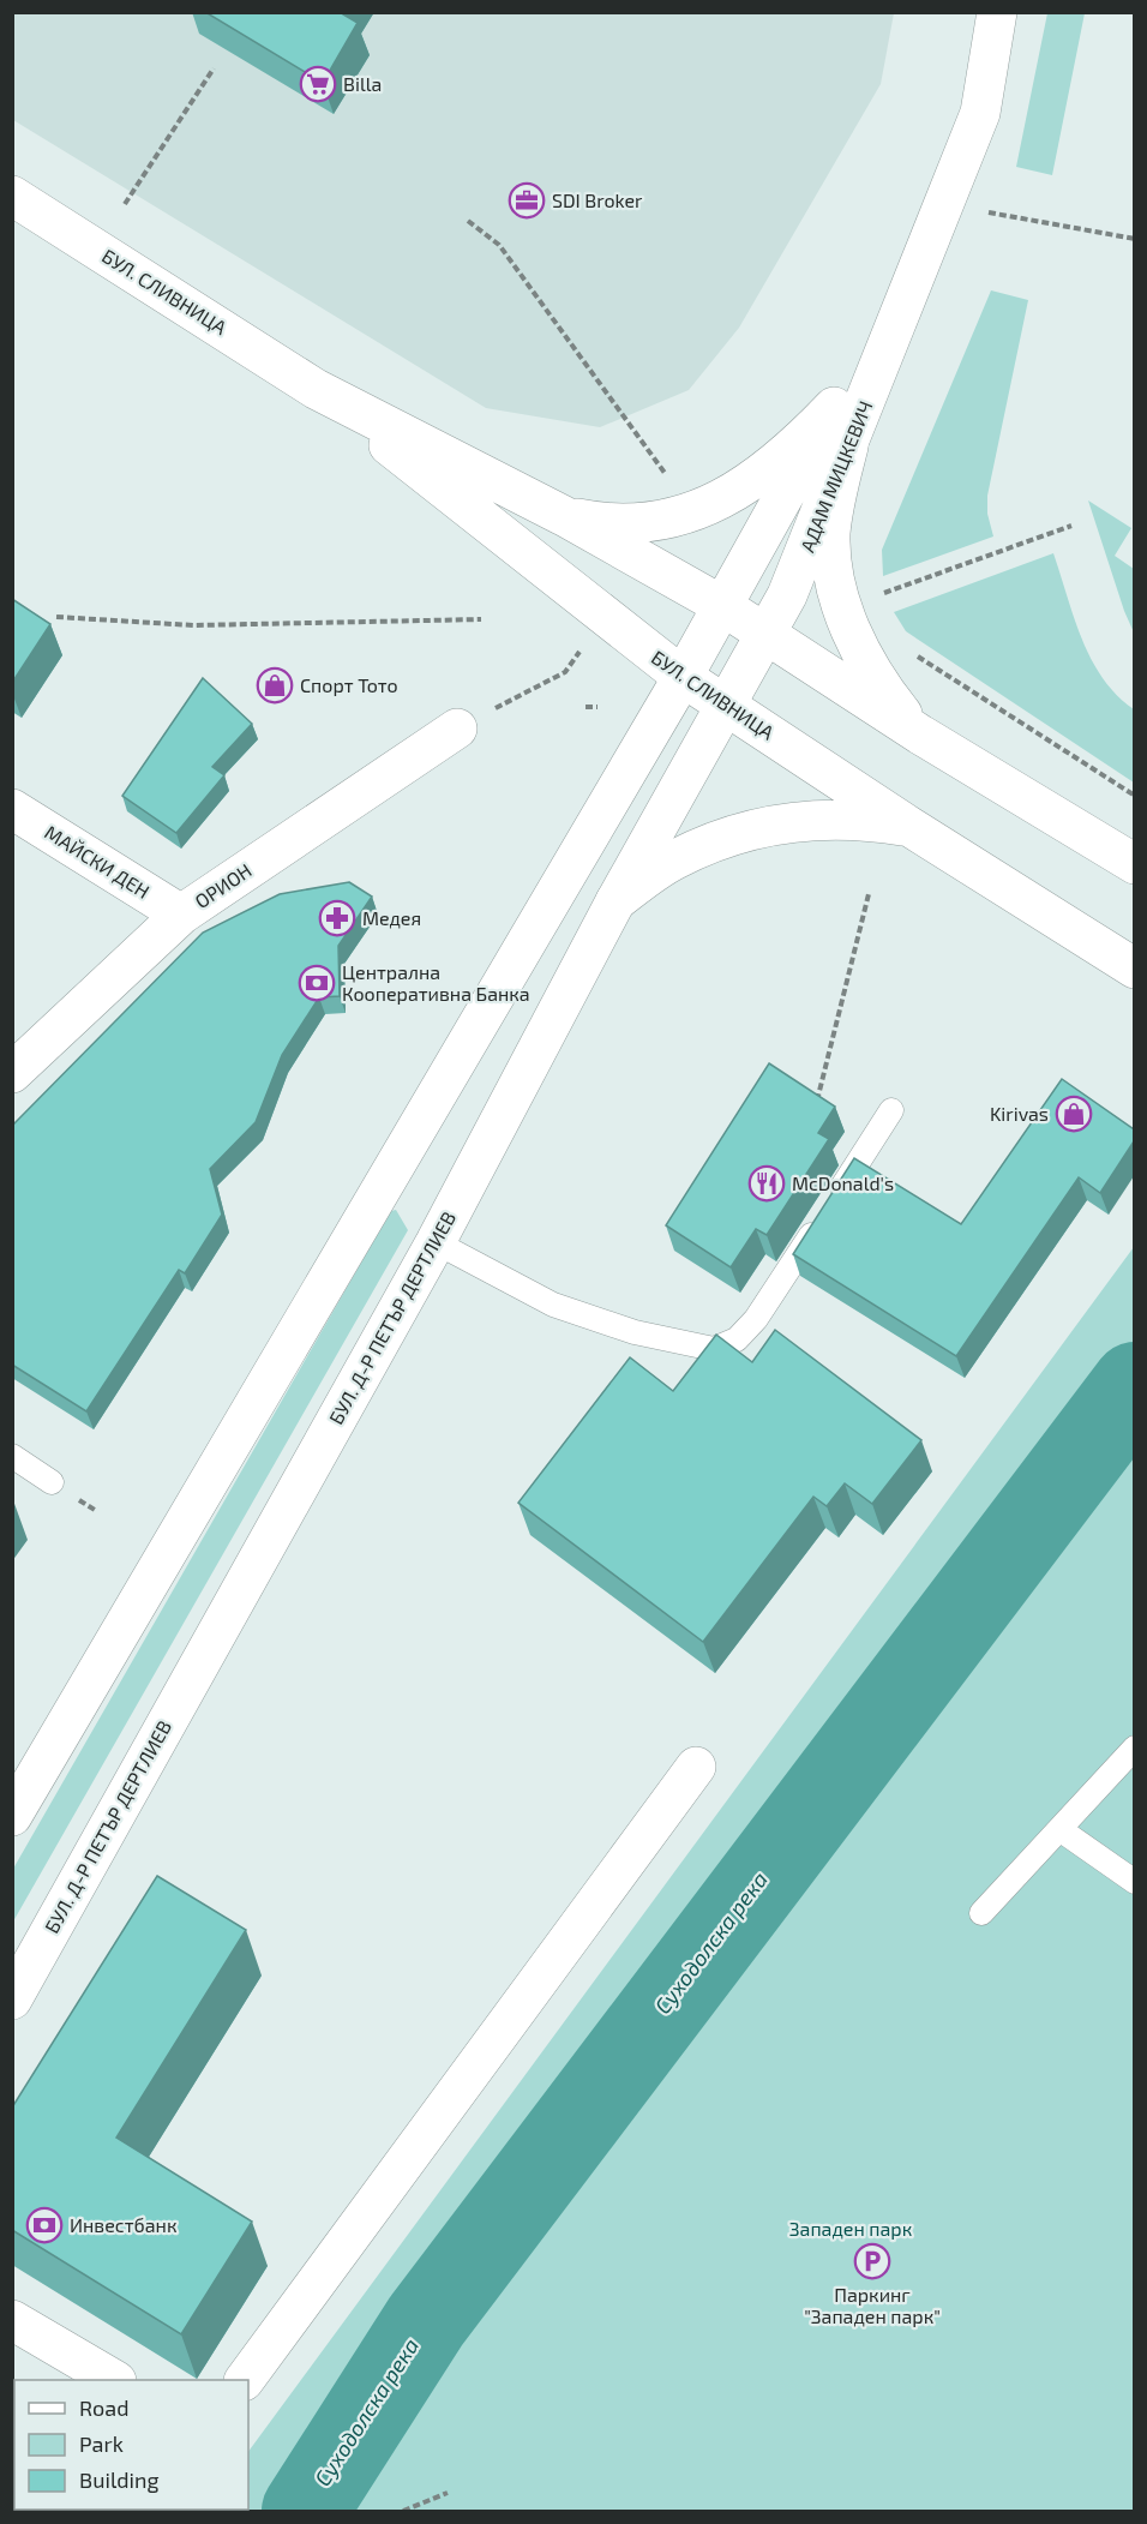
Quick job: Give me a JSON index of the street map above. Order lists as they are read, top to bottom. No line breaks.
{"streets":{"main road":["БУЛ. СЛИВНИЦА","АДАМ МИЦКЕВИЧ","МАЙСКИ ДЕН","ОРИОН","БУЛ. Д-Р ПЕТЪР ДЕРТЛИЕВ"]},"crossings":[["БУЛ. СЛИВНИЦА","АДАМ МИЦКЕВИЧ"],["БУЛ. СЛИВНИЦА","БУЛ. Д-Р ПЕТЪР ДЕРТЛИЕВ"],["АДАМ МИЦКЕВИЧ","БУЛ. Д-Р ПЕТЪР ДЕРТЛИЕВ"],["МАЙСКИ ДЕН","ОРИОН"]],"water":["Суходолска река"],"parks":["Западен парк"],"places":{"supermarket":["Billa"],"office":["SDI Broker"],"shop":["Спорт Тото","Kirivas"],"pharmacy":["Медея"],"bank":["Централна Кооперативна Банка","Инвестбанк"],"restaurant":["McDonald's"],"parking":["Паркинг \"Западен парк\""]},"legend":["Road","Park","Building"]}
